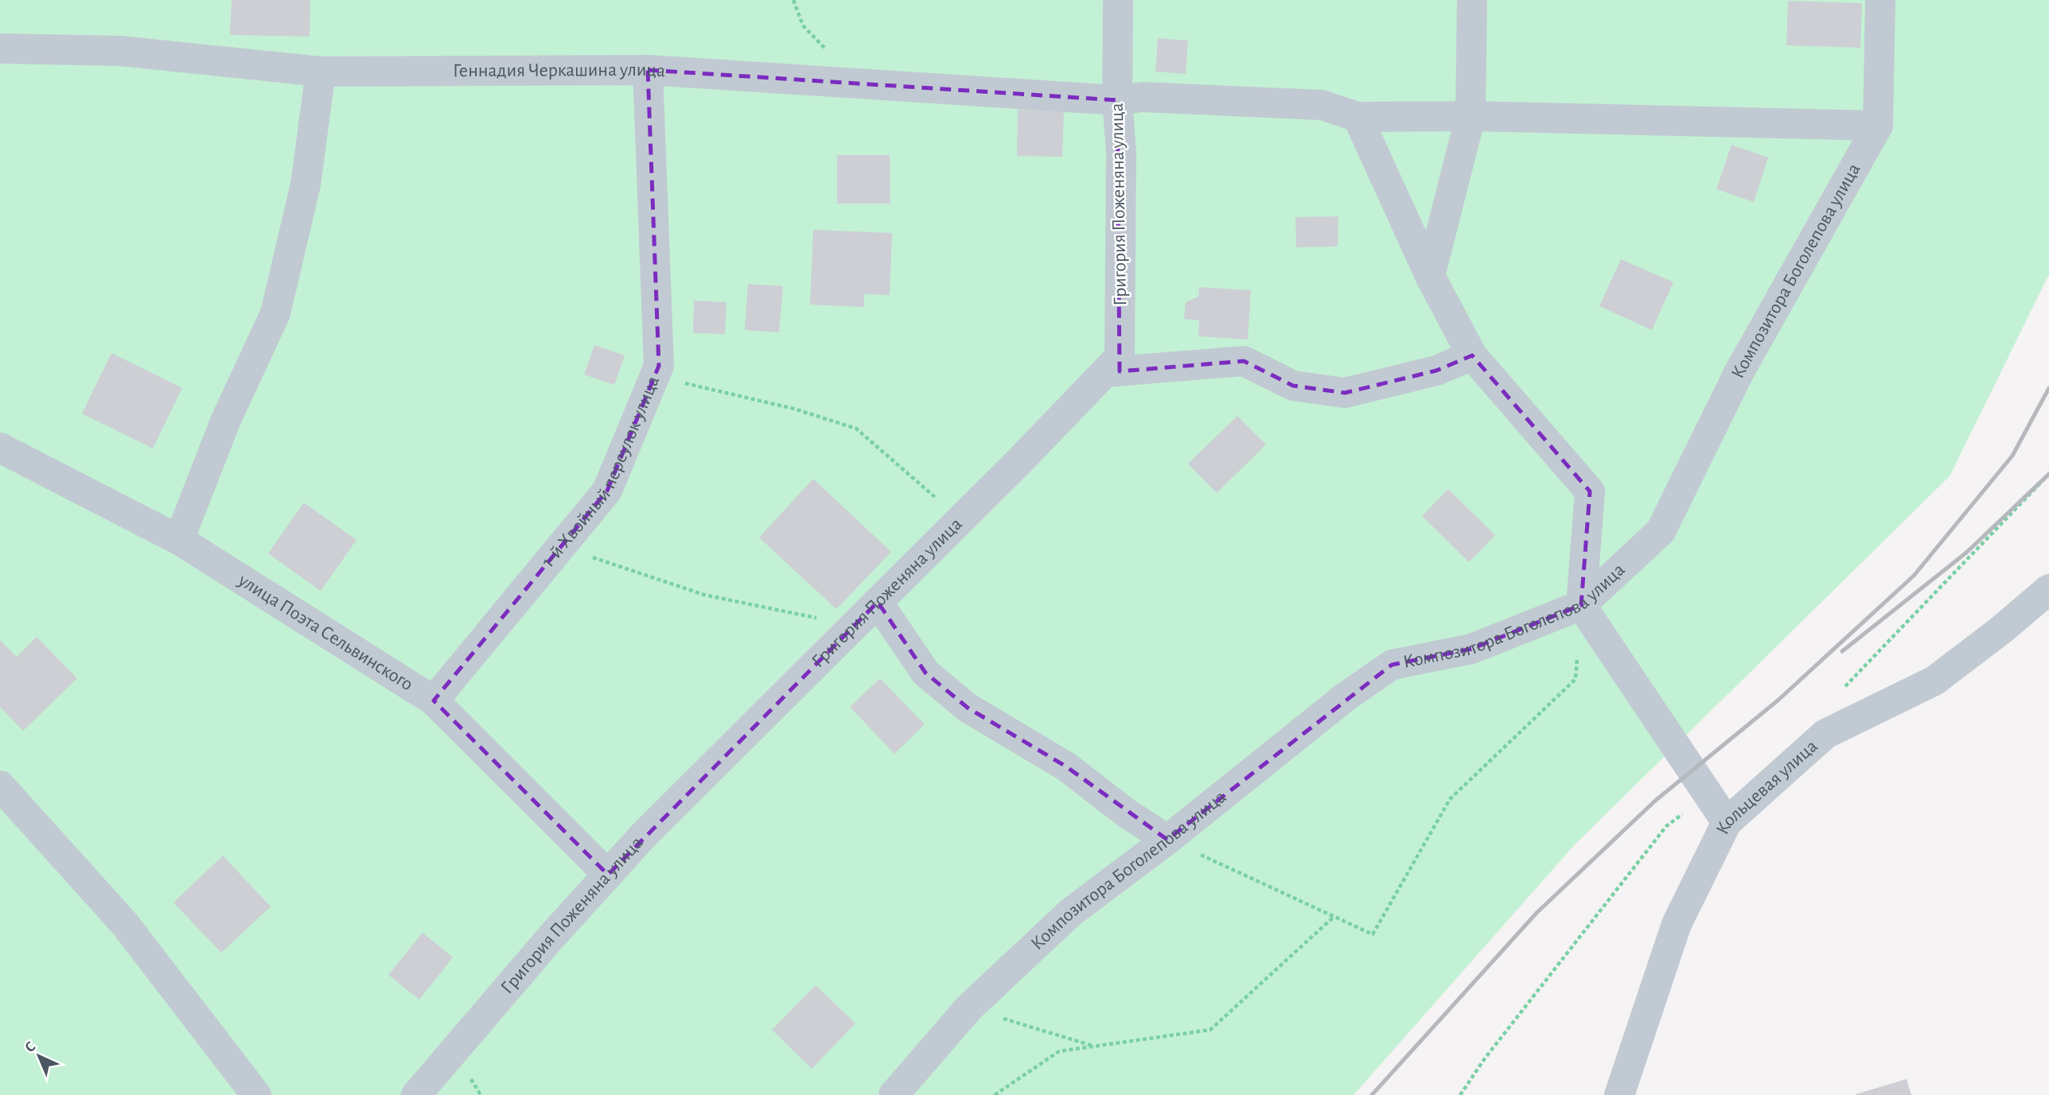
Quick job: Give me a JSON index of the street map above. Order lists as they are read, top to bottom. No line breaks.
{"streets":{"street":["Геннадия Черкашина улица","Григория Поженяна улица","Композитора Боголепова улица","1-й Хвойный переулок улица","улица Поэта Сельвинского","Кольцевая улица"]},"crossings":[["Геннадия Черкашина улица","Григория Поженяна улица"],["Геннадия Черкашина улица","Композитора Боголепова улица"],["Геннадия Черкашина улица","1-й Хвойный переулок улица"],["Григория Поженяна улица","улица Поэта Сельвинского"],["1-й Хвойный переулок улица","улица Поэта Сельвинского"]],"north":"top left"}
